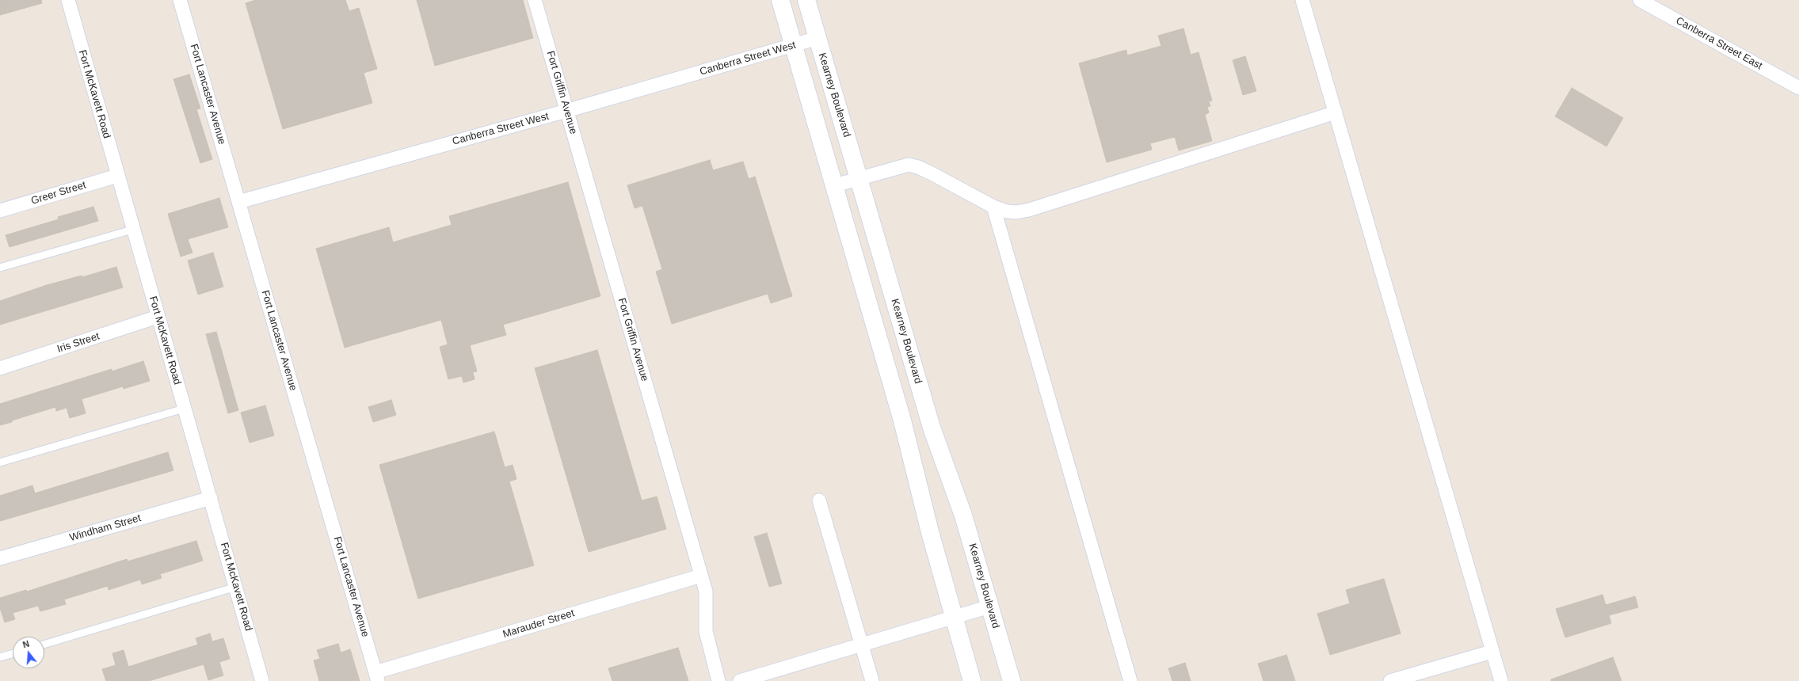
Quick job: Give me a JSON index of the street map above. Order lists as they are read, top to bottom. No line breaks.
{"streets":{"street":["Canberra Street East","Canberra Street West","Fort Griffin Avenue","Fort McKavett Road","Fort Lancaster Avenue","Kearney Boulevard","Greer Street","Iris Street","Windham Street","Marauder Street"]},"crossings":[["Canberra Street West","Fort Griffin Avenue"],["Canberra Street West","Fort Lancaster Avenue"],["Canberra Street West","Kearney Boulevard"],["Fort Griffin Avenue","Marauder Street"],["Fort McKavett Road","Greer Street"],["Fort McKavett Road","Iris Street"],["Fort McKavett Road","Windham Street"],["Fort Lancaster Avenue","Marauder Street"]],"north":"top"}
